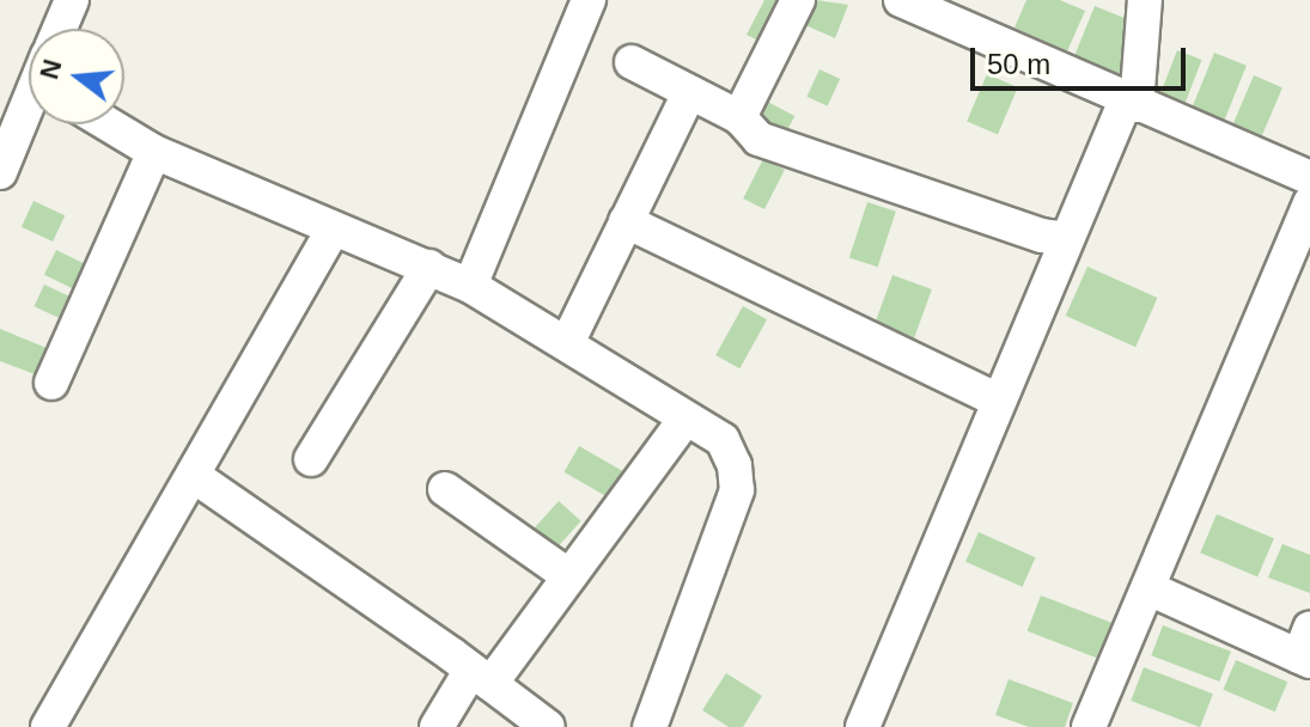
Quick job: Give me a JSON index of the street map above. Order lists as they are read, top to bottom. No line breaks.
{"scale_bar":"50 m","north":"left"}
